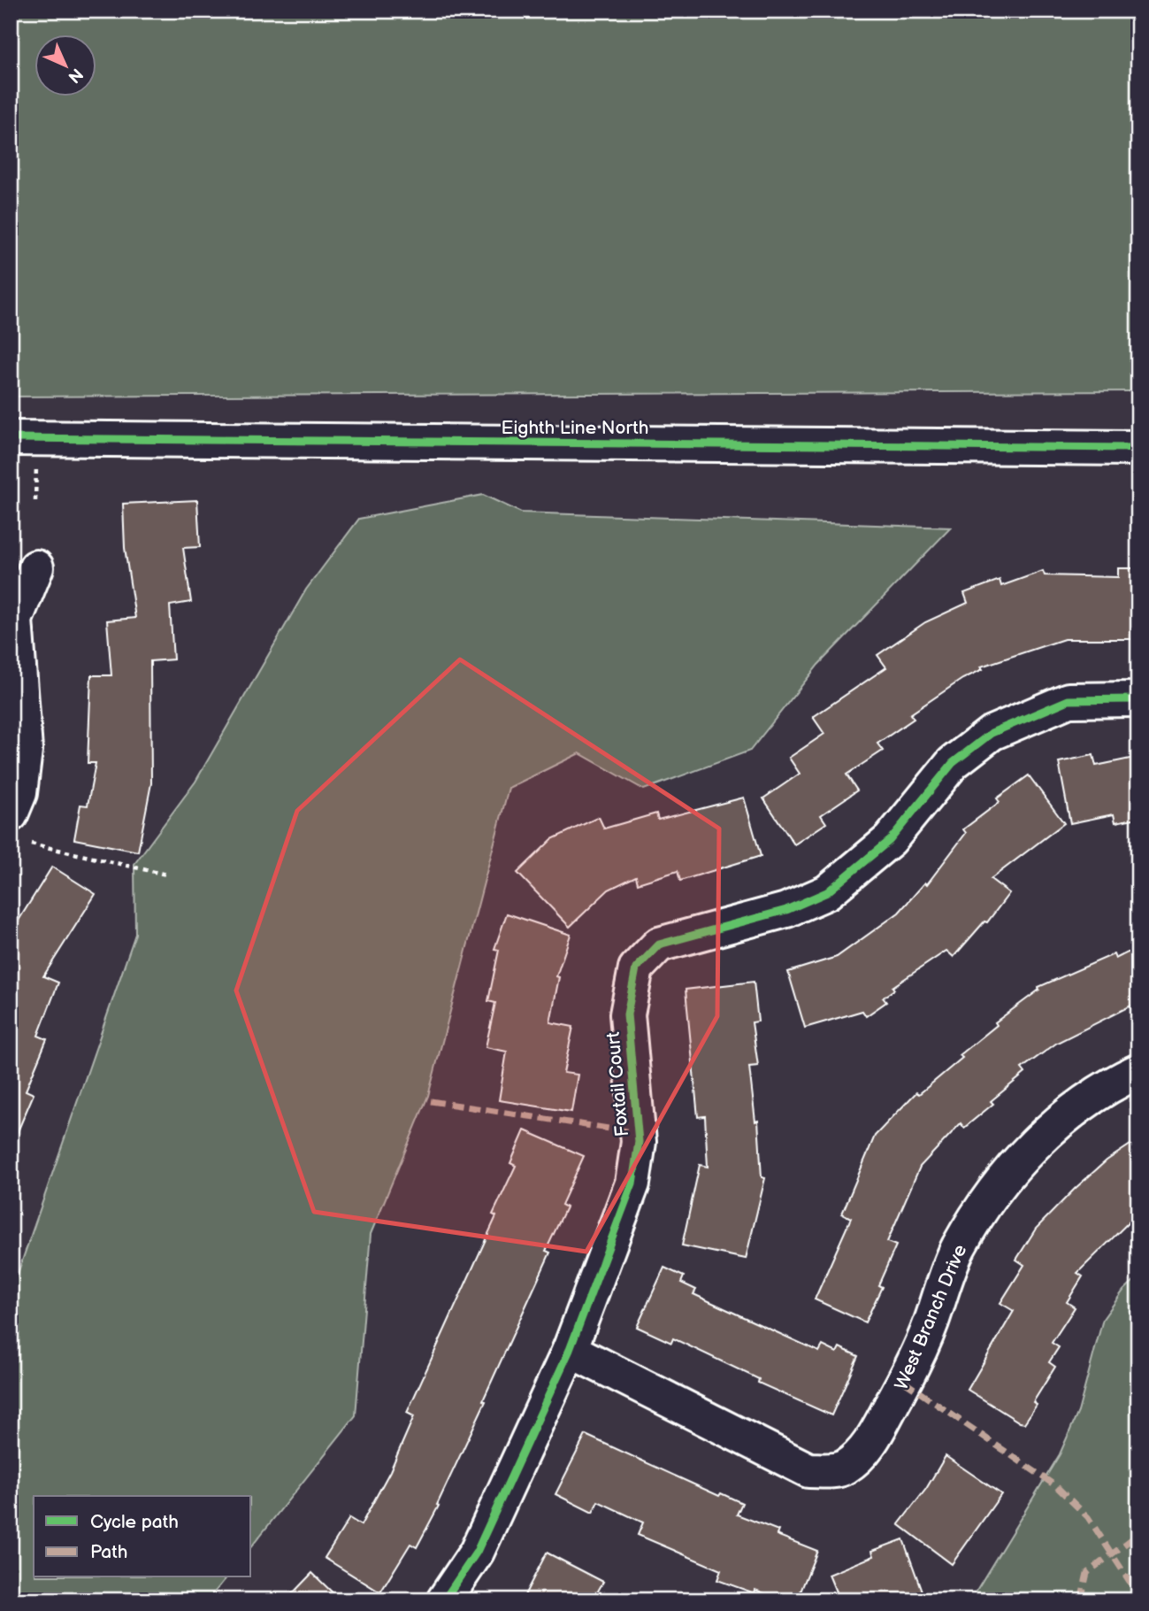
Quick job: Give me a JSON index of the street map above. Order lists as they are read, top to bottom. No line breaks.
{"streets":{"street":["Eighth Line North","Foxtail Court","West Branch Drive"]},"crossings":[["Foxtail Court","West Branch Drive"]],"legend":["Cycle path","Path"],"north":"bottom right"}
